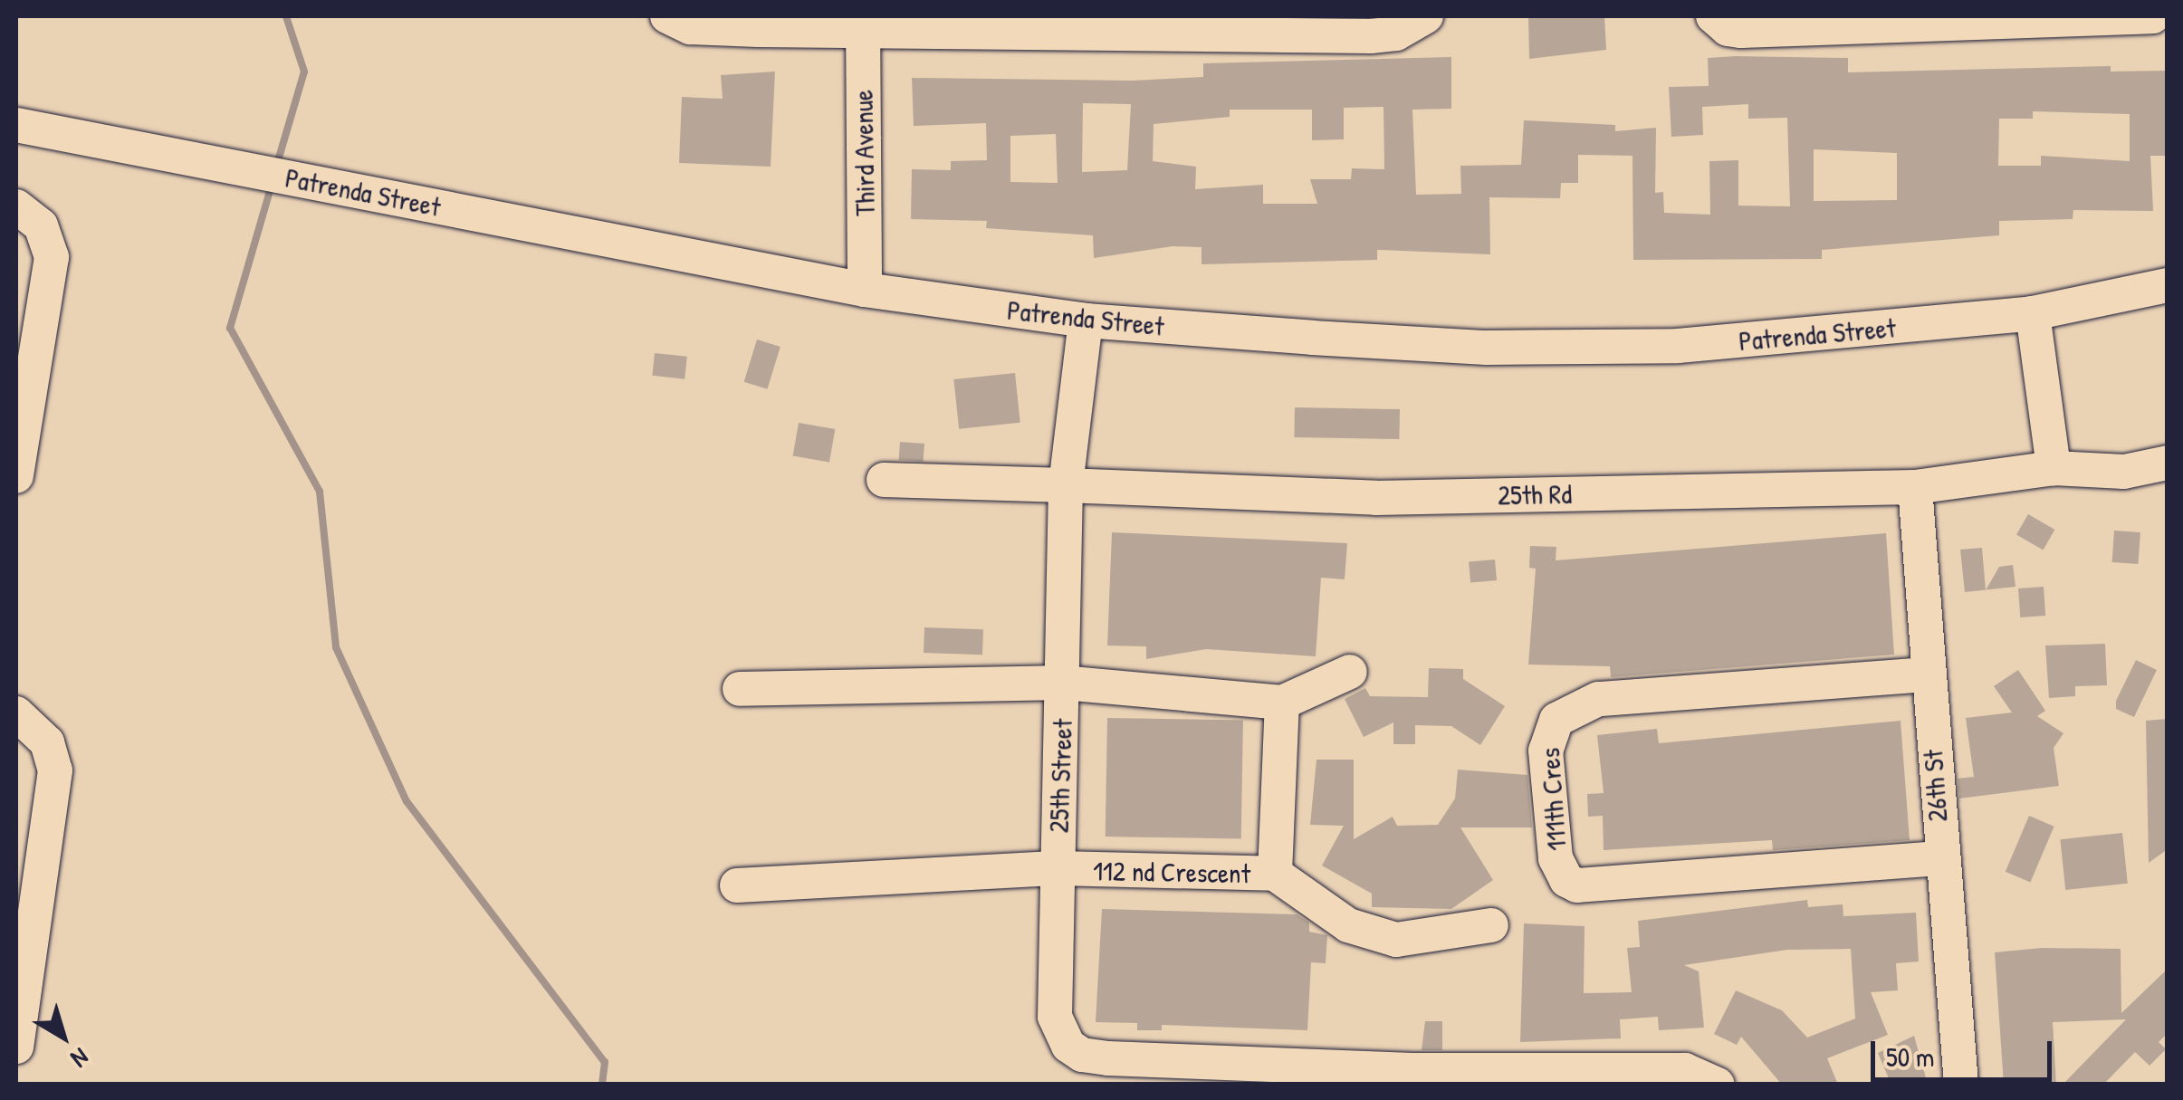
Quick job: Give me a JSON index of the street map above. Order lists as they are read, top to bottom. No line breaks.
{"streets":{"street":["Third Avenue","Patrenda Street","25th Rd","25th Street","26th St","111th Cres","112 nd Crescent"]},"crossings":[["Third Avenue","Patrenda Street"],["25th Rd","25th Street"],["25th Rd","26th St"],["25th Street","112 nd Crescent"],["26th St","111th Cres"]],"scale_bar":"50 m","north":"bottom right"}
